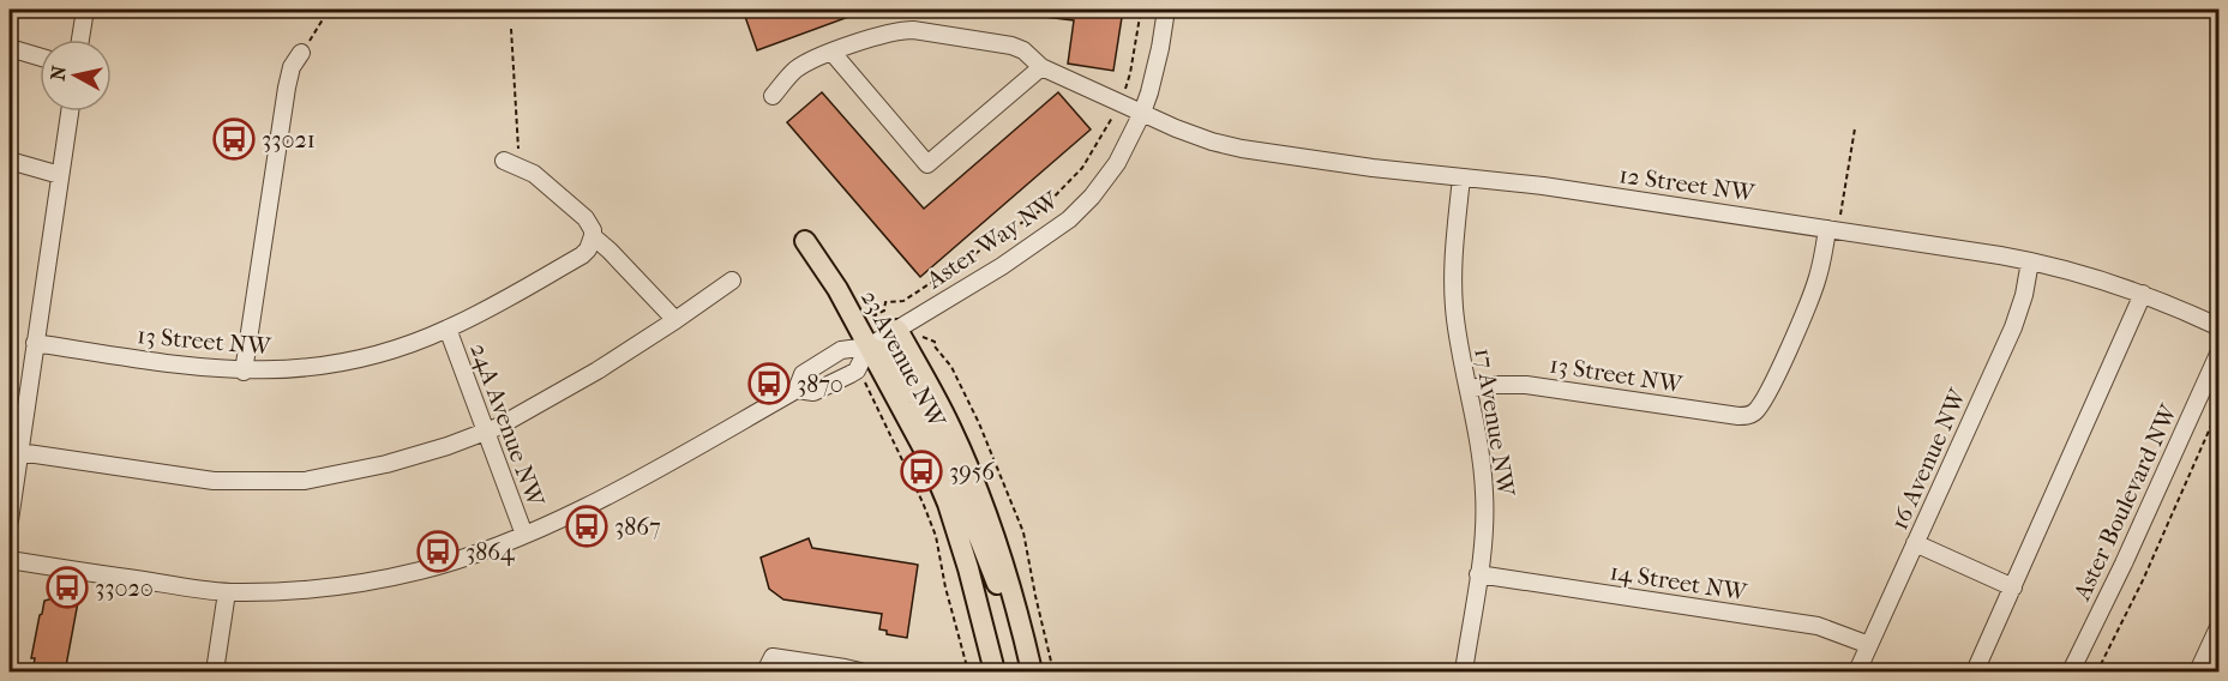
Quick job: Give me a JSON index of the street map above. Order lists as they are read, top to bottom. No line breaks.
{"streets":{"main road":["23 Avenue NW"],"street":["12 Street NW","Aster Way NW","13 Street NW","17 Avenue NW","24A Avenue NW","16 Avenue NW","Aster Boulevard NW","14 Street NW"]},"crossings":[["12 Street NW","Aster Way NW"],["12 Street NW","13 Street NW"],["12 Street NW","17 Avenue NW"],["12 Street NW","16 Avenue NW"],["Aster Way NW","23 Avenue NW"],["13 Street NW","17 Avenue NW"],["13 Street NW","24A Avenue NW"],["17 Avenue NW","14 Street NW"],["16 Avenue NW","14 Street NW"]],"places":{"bus stop":["33021","3870","3956","3867","3864","33020"]},"north":"left"}
